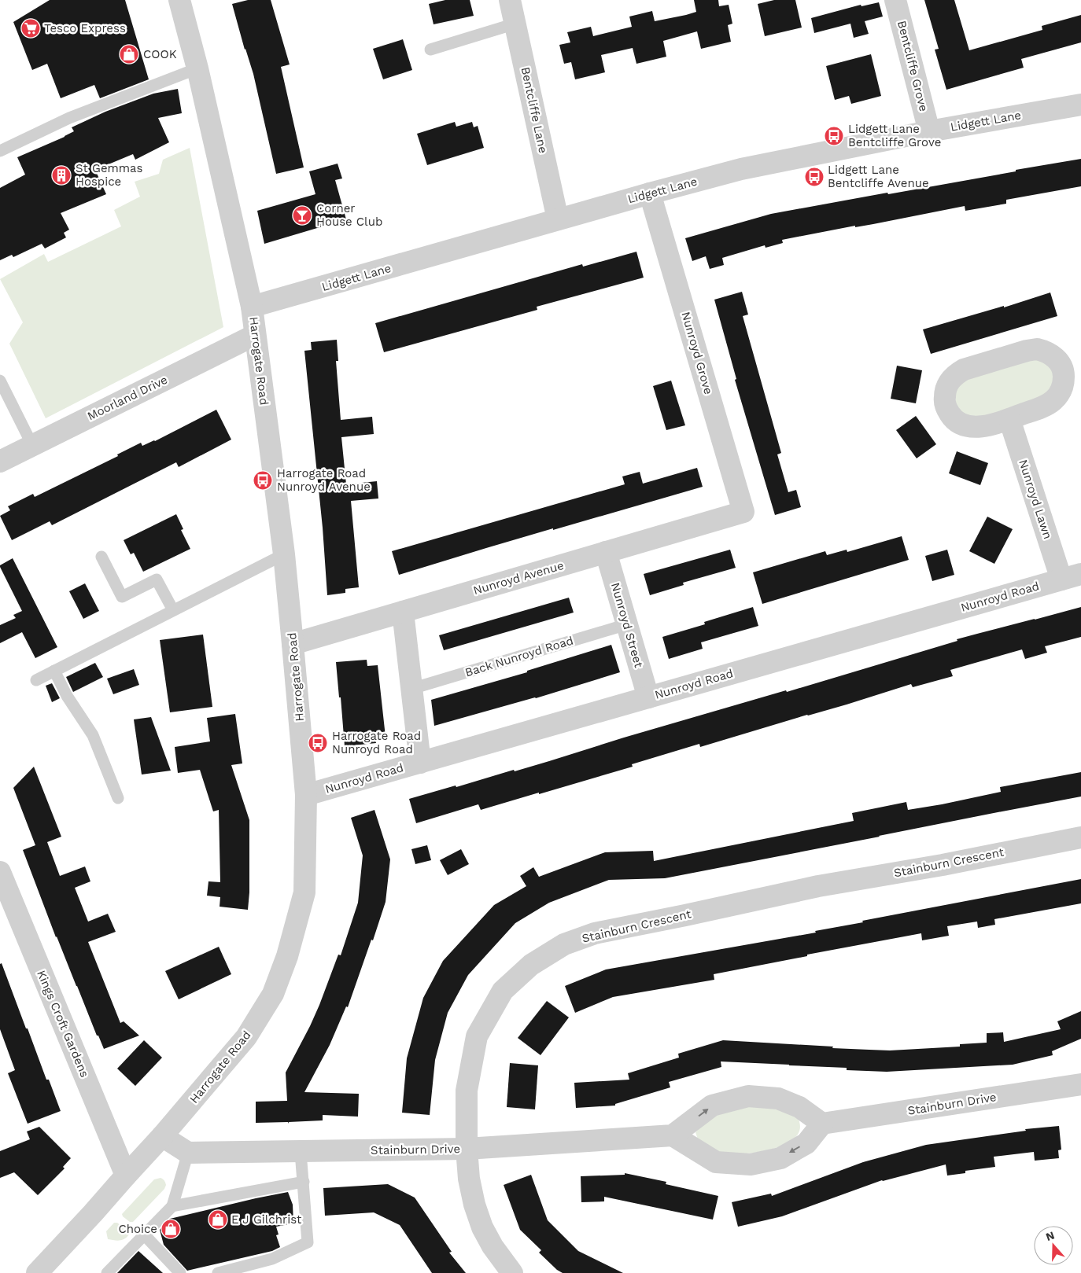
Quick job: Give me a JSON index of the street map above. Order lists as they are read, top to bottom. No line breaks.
{"streets":{"street":["Bentcliffe Grove","Bentcliffe Lane","Lidgett Lane","Nunroyd Grove","Harrogate Road","Moorland Drive","Nunroyd Lawn","Nunroyd Avenue","Nunroyd Road","Nunroyd Street","Stainburn Crescent","Kings Croft Gardens","Stainburn Drive"],"lane":["Back Nunroyd Road"]},"crossings":[["Bentcliffe Grove","Lidgett Lane"],["Bentcliffe Lane","Lidgett Lane"],["Lidgett Lane","Nunroyd Grove"],["Lidgett Lane","Harrogate Road"],["Nunroyd Grove","Nunroyd Avenue"],["Harrogate Road","Moorland Drive"],["Harrogate Road","Nunroyd Avenue"],["Harrogate Road","Nunroyd Road"],["Harrogate Road","Kings Croft Gardens"],["Nunroyd Lawn","Nunroyd Road"],["Nunroyd Avenue","Nunroyd Street"],["Nunroyd Road","Nunroyd Street"],["Nunroyd Street","Back Nunroyd Road"],["Stainburn Crescent","Stainburn Drive"]],"places":{"supermarket":["Tesco Express"],"shop":["COOK","E J Gilchrist","Choice"],"bus stop":["Lidgett Lane Bentcliffe Grove","Lidgett Lane Bentcliffe Avenue","Harrogate Road Nunroyd Avenue","Harrogate Road Nunroyd Road"],"building":["St Gemmas Hospice"],"bar":["Corner House Club"]},"north":"top"}
